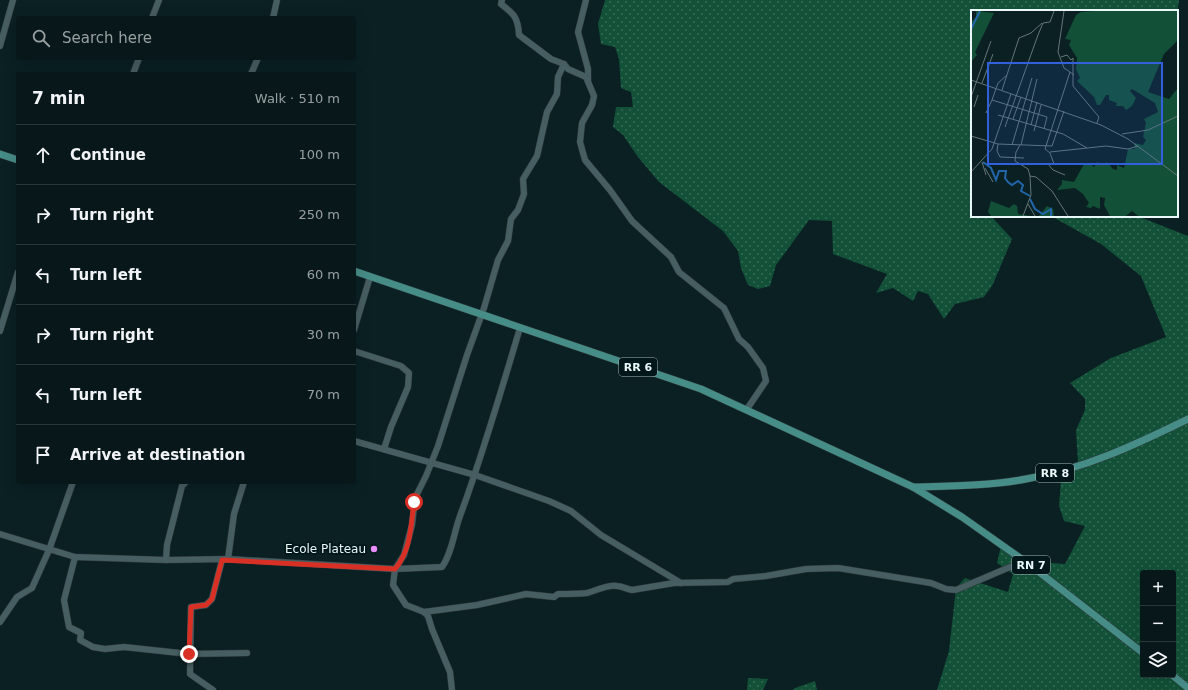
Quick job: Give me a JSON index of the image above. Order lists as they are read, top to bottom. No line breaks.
{"streets":{"main road":["RR 6","RR 8","RN 7"]},"crossings":[["RR 6","RR 8"],["RR 6","RN 7"],["RR 8","RN 7"]],"places":["Ecole Plateau"],"page":{"search":"Search here","heading":["7 min","Walk · 510 m"],"list":[["Continue","100 m"],["Turn right","250 m"],["Turn left","60 m"],["Turn right","30 m"],["Turn left","70 m"],"Arrive at destination"],"map_buttons":["+","−"]}}
